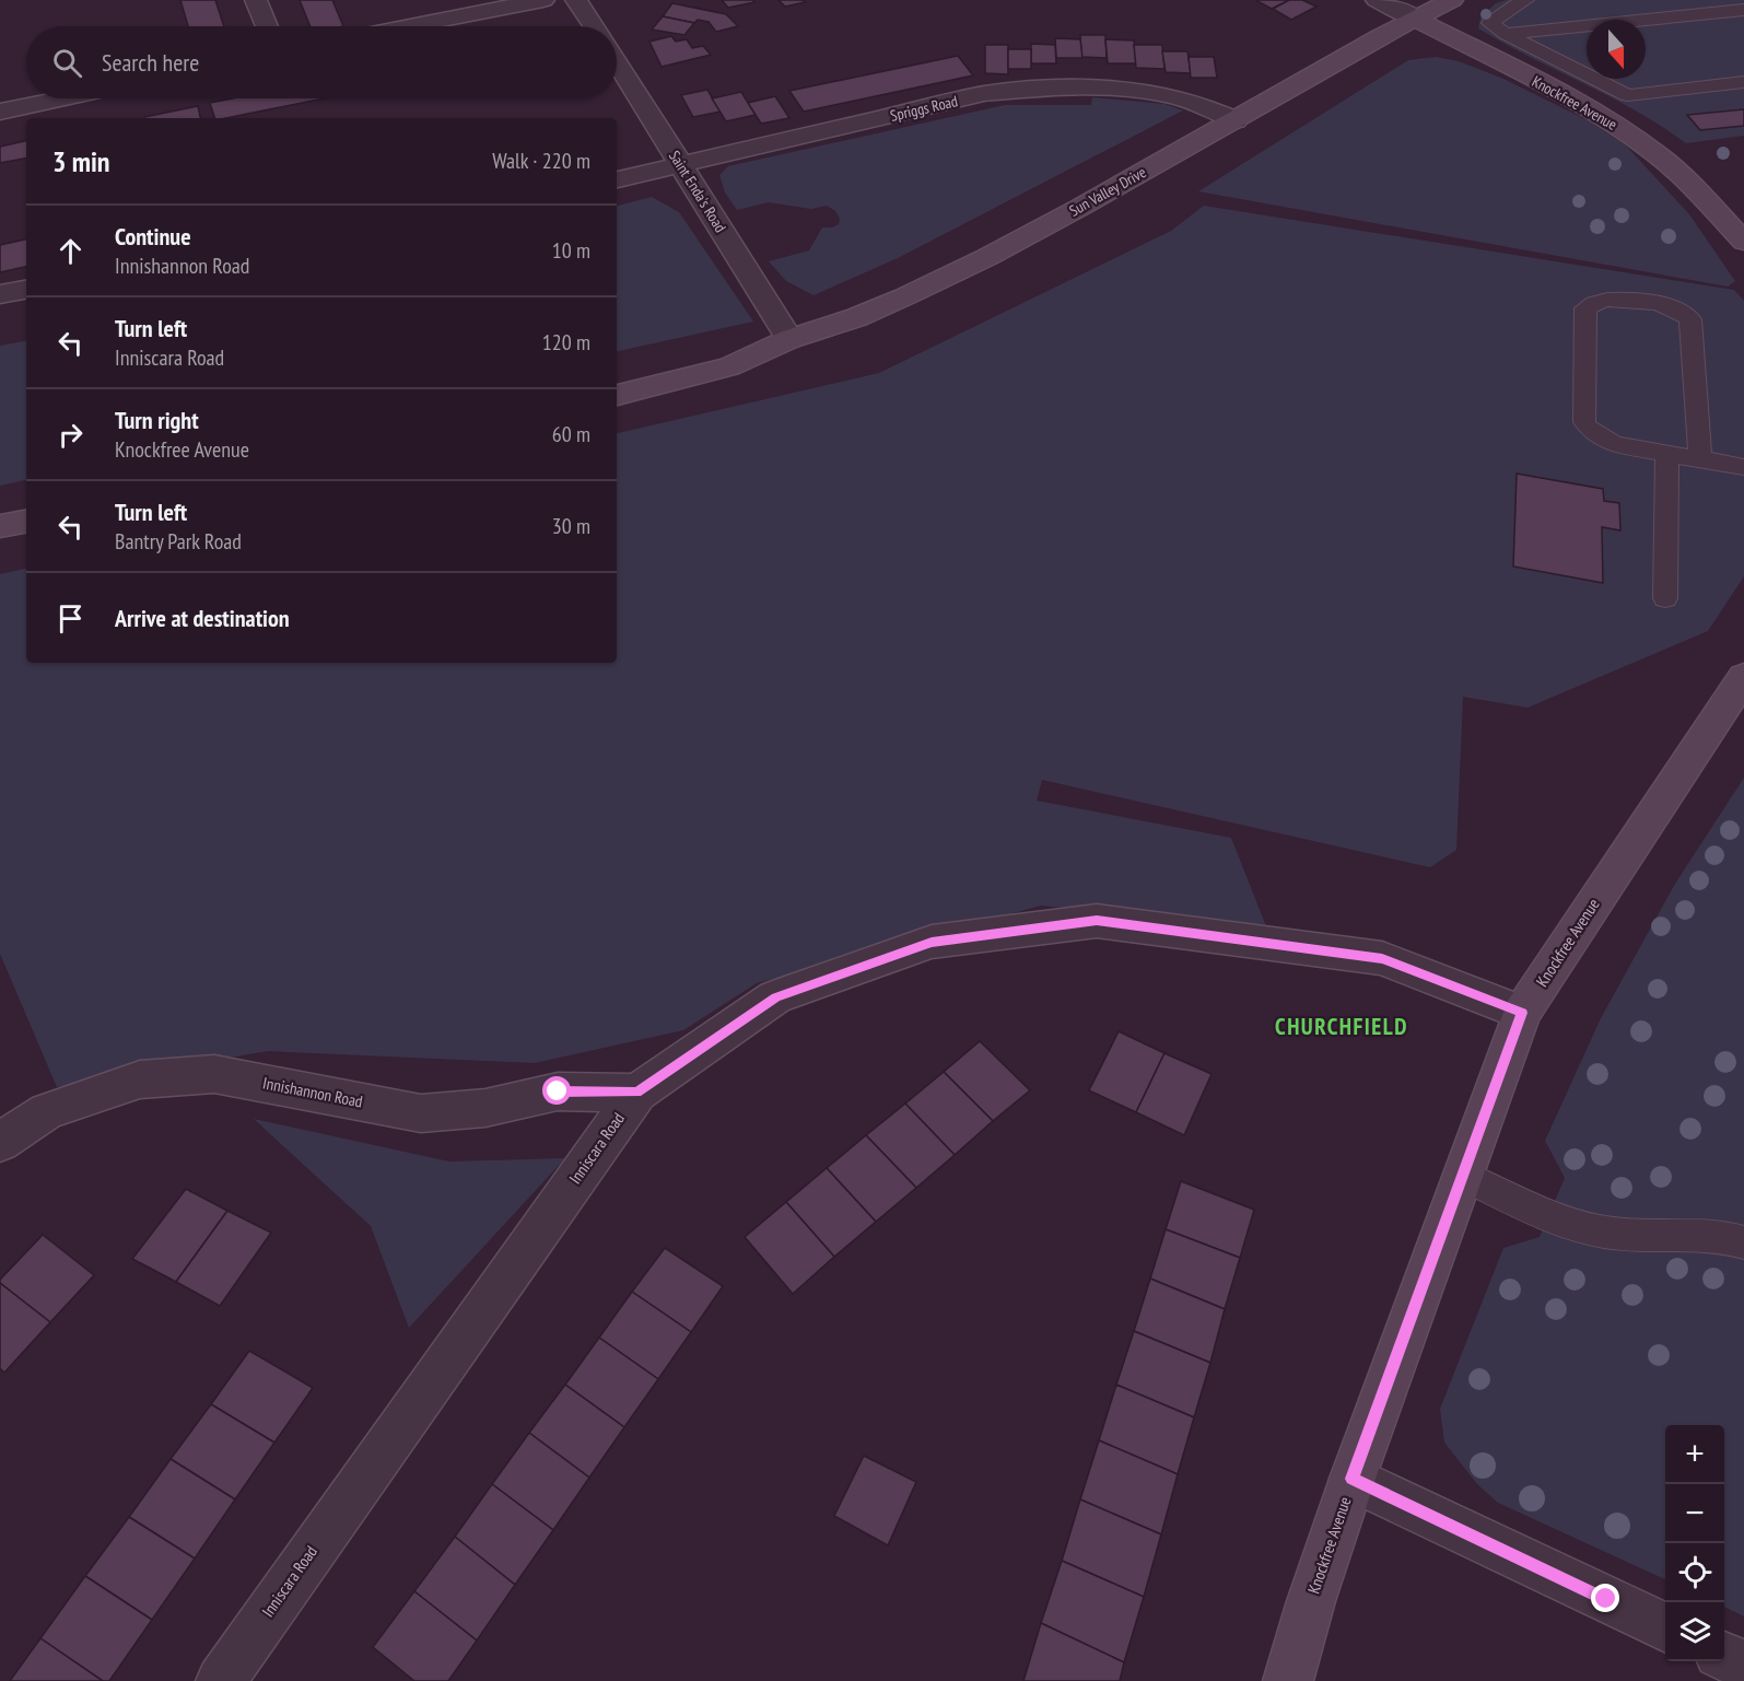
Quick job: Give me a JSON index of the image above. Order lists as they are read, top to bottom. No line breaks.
{"streets":{"street":["Knockfree Avenue","Spriggs Road","Saint Enda's Road","Sun Valley Drive","Innishannon Road","Inniscara Road"]},"crossings":[["Knockfree Avenue","Sun Valley Drive"],["Knockfree Avenue","Inniscara Road"],["Spriggs Road","Saint Enda's Road"],["Spriggs Road","Sun Valley Drive"],["Saint Enda's Road","Sun Valley Drive"],["Innishannon Road","Inniscara Road"]],"districts":["CHURCHFIELD"],"north":"bottom","page":{"search":"Search here","heading":["3 min","Walk · 220 m"],"list":[["Continue","Innishannon Road","10 m"],["Turn left","Inniscara Road","120 m"],["Turn right","Knockfree Avenue","60 m"],["Turn left","Bantry Park Road","30 m"],"Arrive at destination"],"map_buttons":["+","−"]}}
